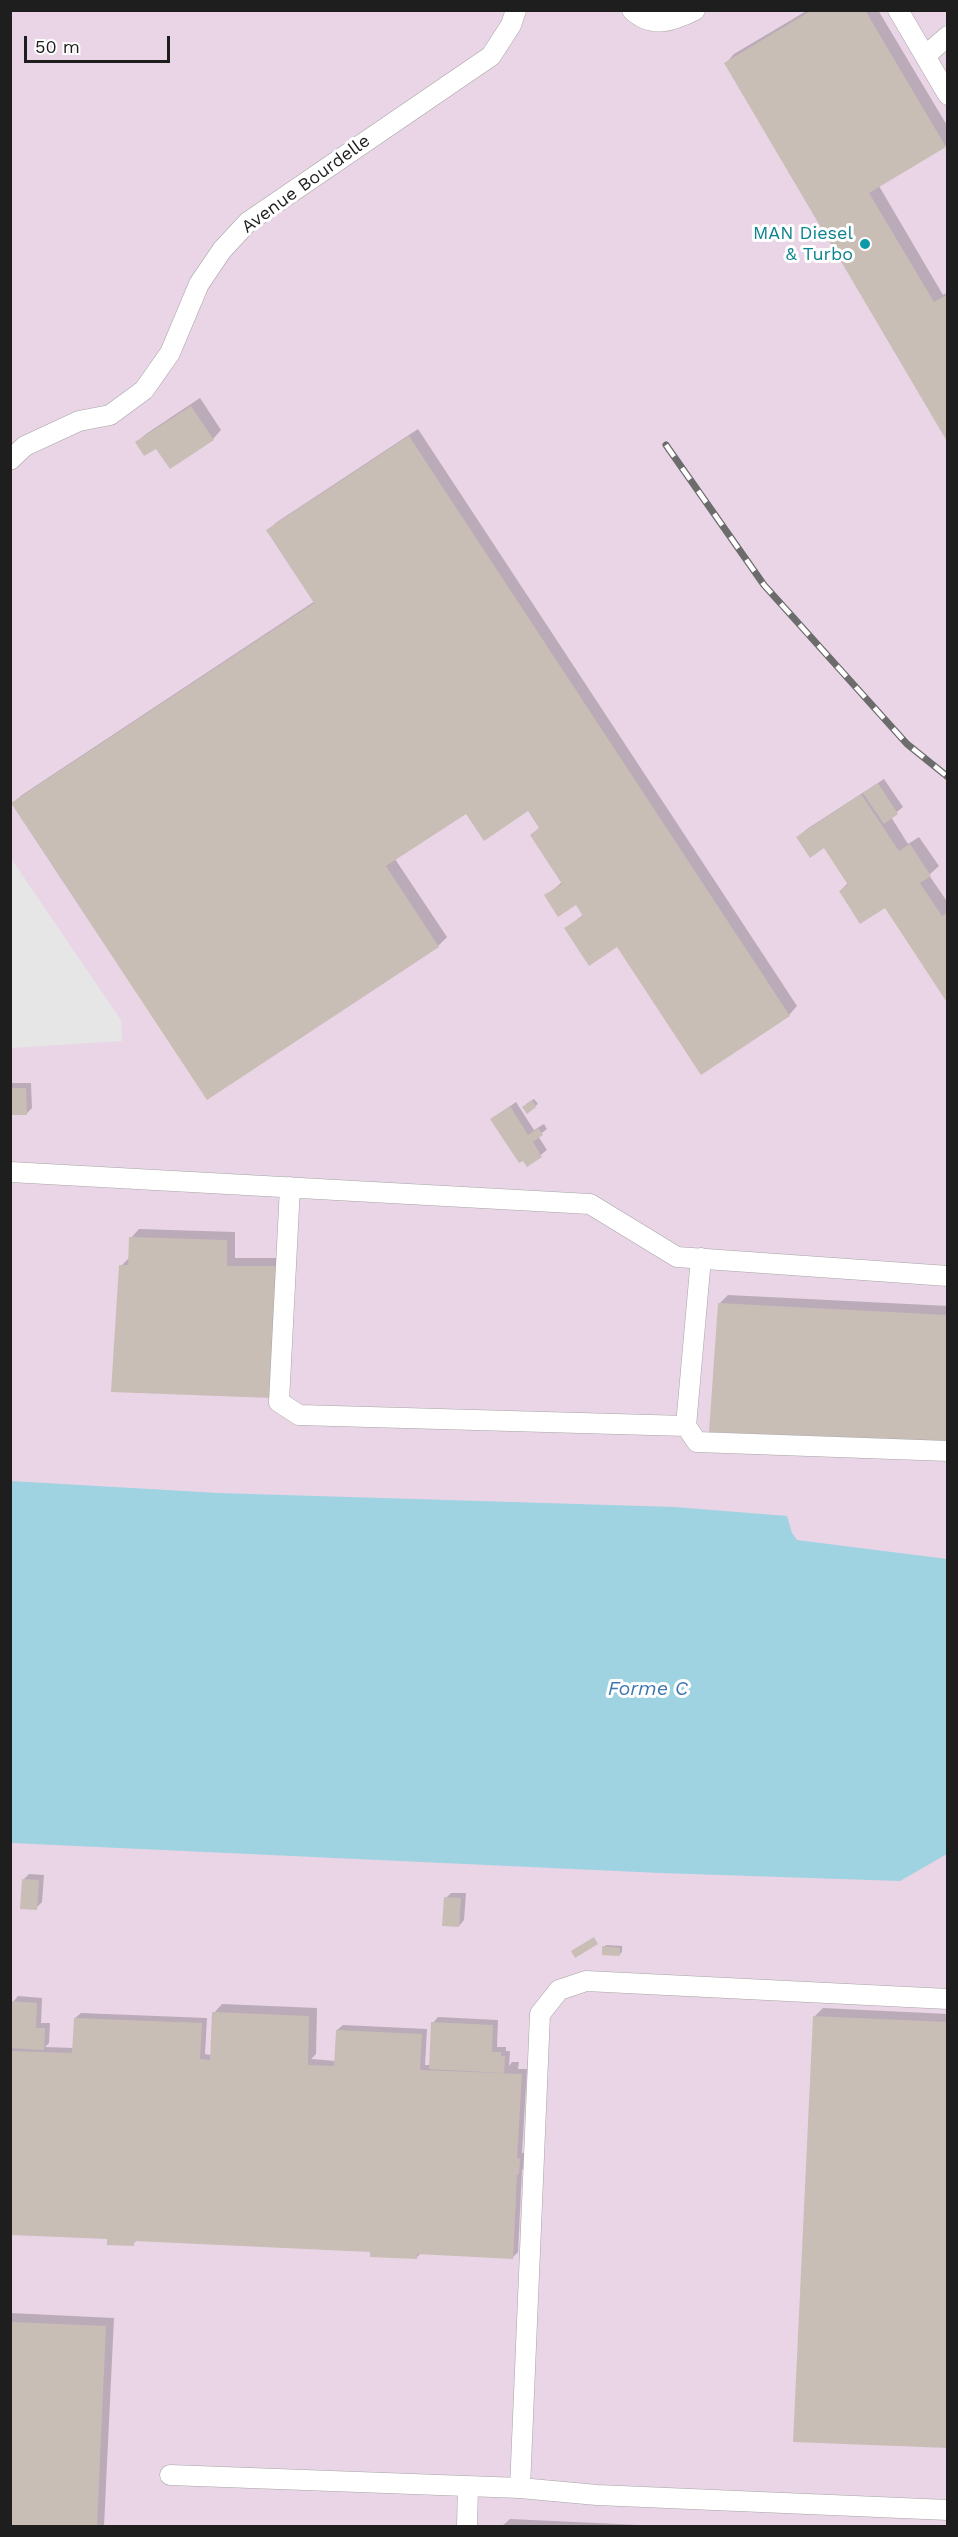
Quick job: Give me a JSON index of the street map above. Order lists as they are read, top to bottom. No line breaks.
{"streets":{"street":["Avenue Bourdelle"]},"water":["Forme C"],"places":["MAN Diesel & Turbo"],"scale_bar":"50 m"}
